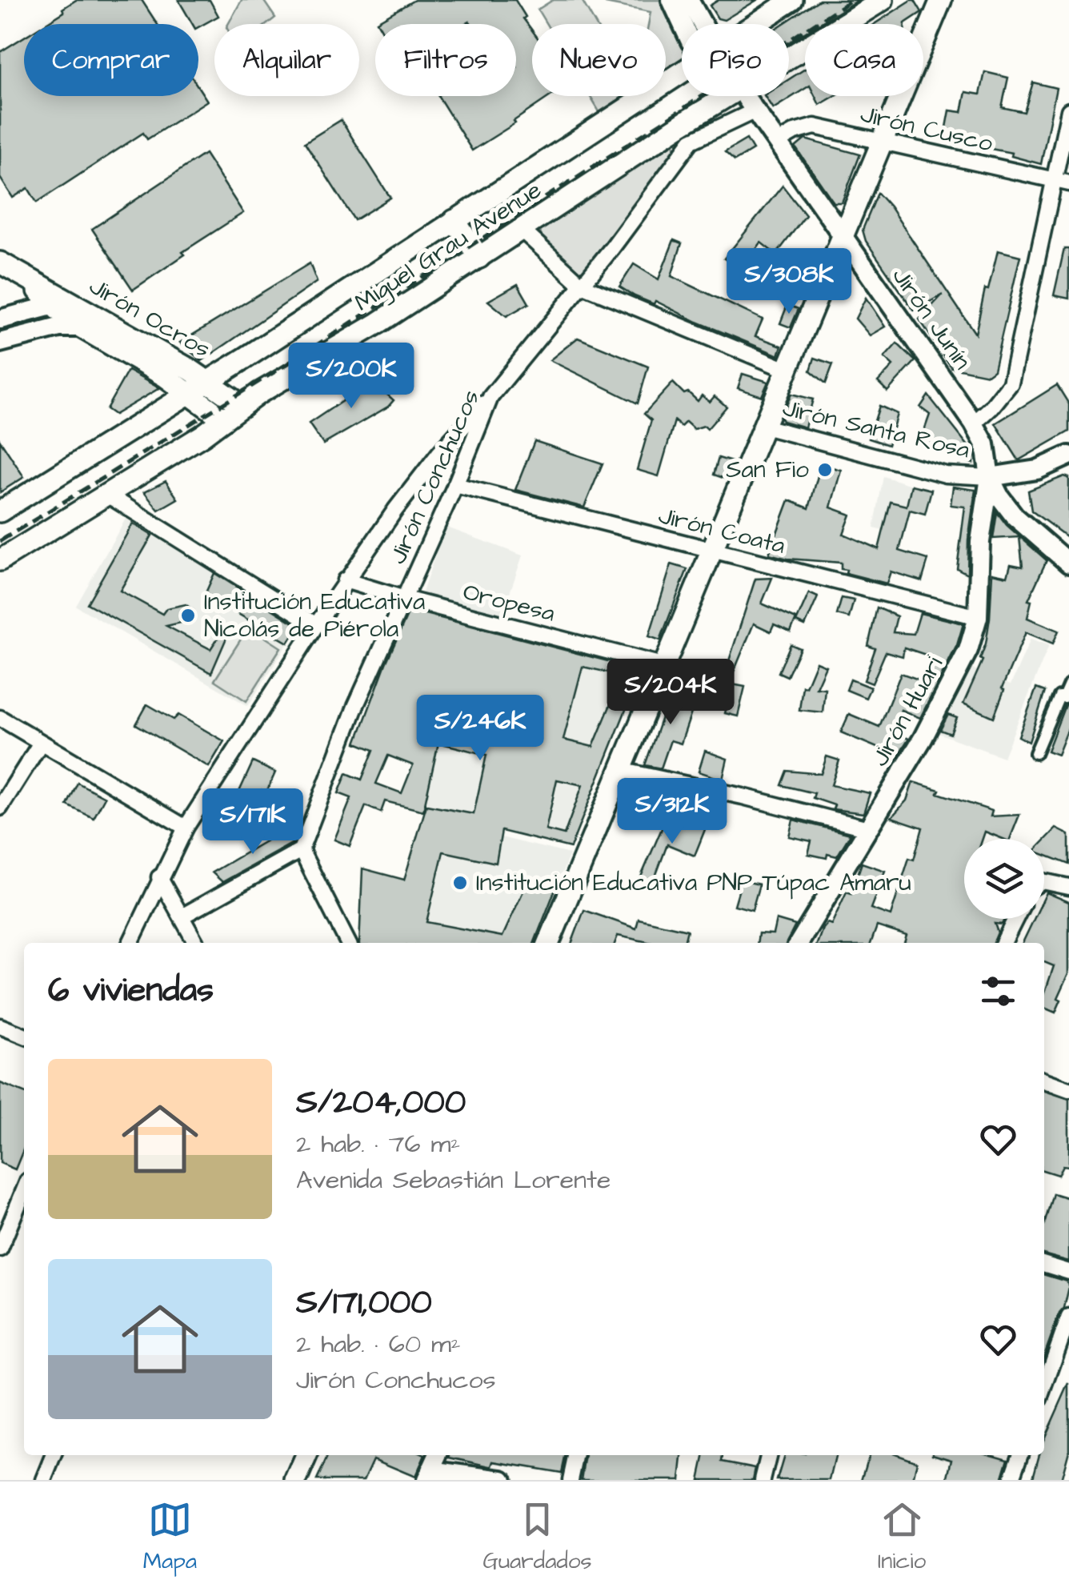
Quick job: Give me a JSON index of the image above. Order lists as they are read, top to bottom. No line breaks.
{"streets":{"main road":["Miguel Grau Avenue","Jirón Ocros"],"street":["Jirón Cusco","Jirón Junín","Jirón Santa Rosa","Jirón Conchucos","Jirón Coata","Oropesa","Jirón Huari"]},"crossings":[["Jirón Cusco","Jirón Junín"],["Miguel Grau Avenue","Jirón Ocros"],["Miguel Grau Avenue","Jirón Junín"],["Miguel Grau Avenue","Jirón Conchucos"],["Jirón Junín","Jirón Santa Rosa"],["Jirón Junín","Jirón Huari"],["Jirón Santa Rosa","Jirón Huari"],["Jirón Conchucos","Jirón Coata"],["Jirón Conchucos","Oropesa"],["Jirón Coata","Jirón Huari"]],"places":["San Fio","Institución Educativa Nicolás de Piérola","Institución Educativa PNP Túpac Amaru"],"page":{"chip":["Comprar","Alquilar","Filtros","Nuevo","Piso","Casa"],"price":["S/308K","S/200K","S/204K","S/246K","S/312K","S/171K"],"heading":"6 viviendas","list":[{"name":"S/204,000","note":"2 hab. · 76 m² · Avenida Sebastián Lorente"},{"name":"S/171,000","note":"2 hab. · 60 m² · Jirón Conchucos"}],"tabs":["Mapa","Guardados","Inicio"]}}
